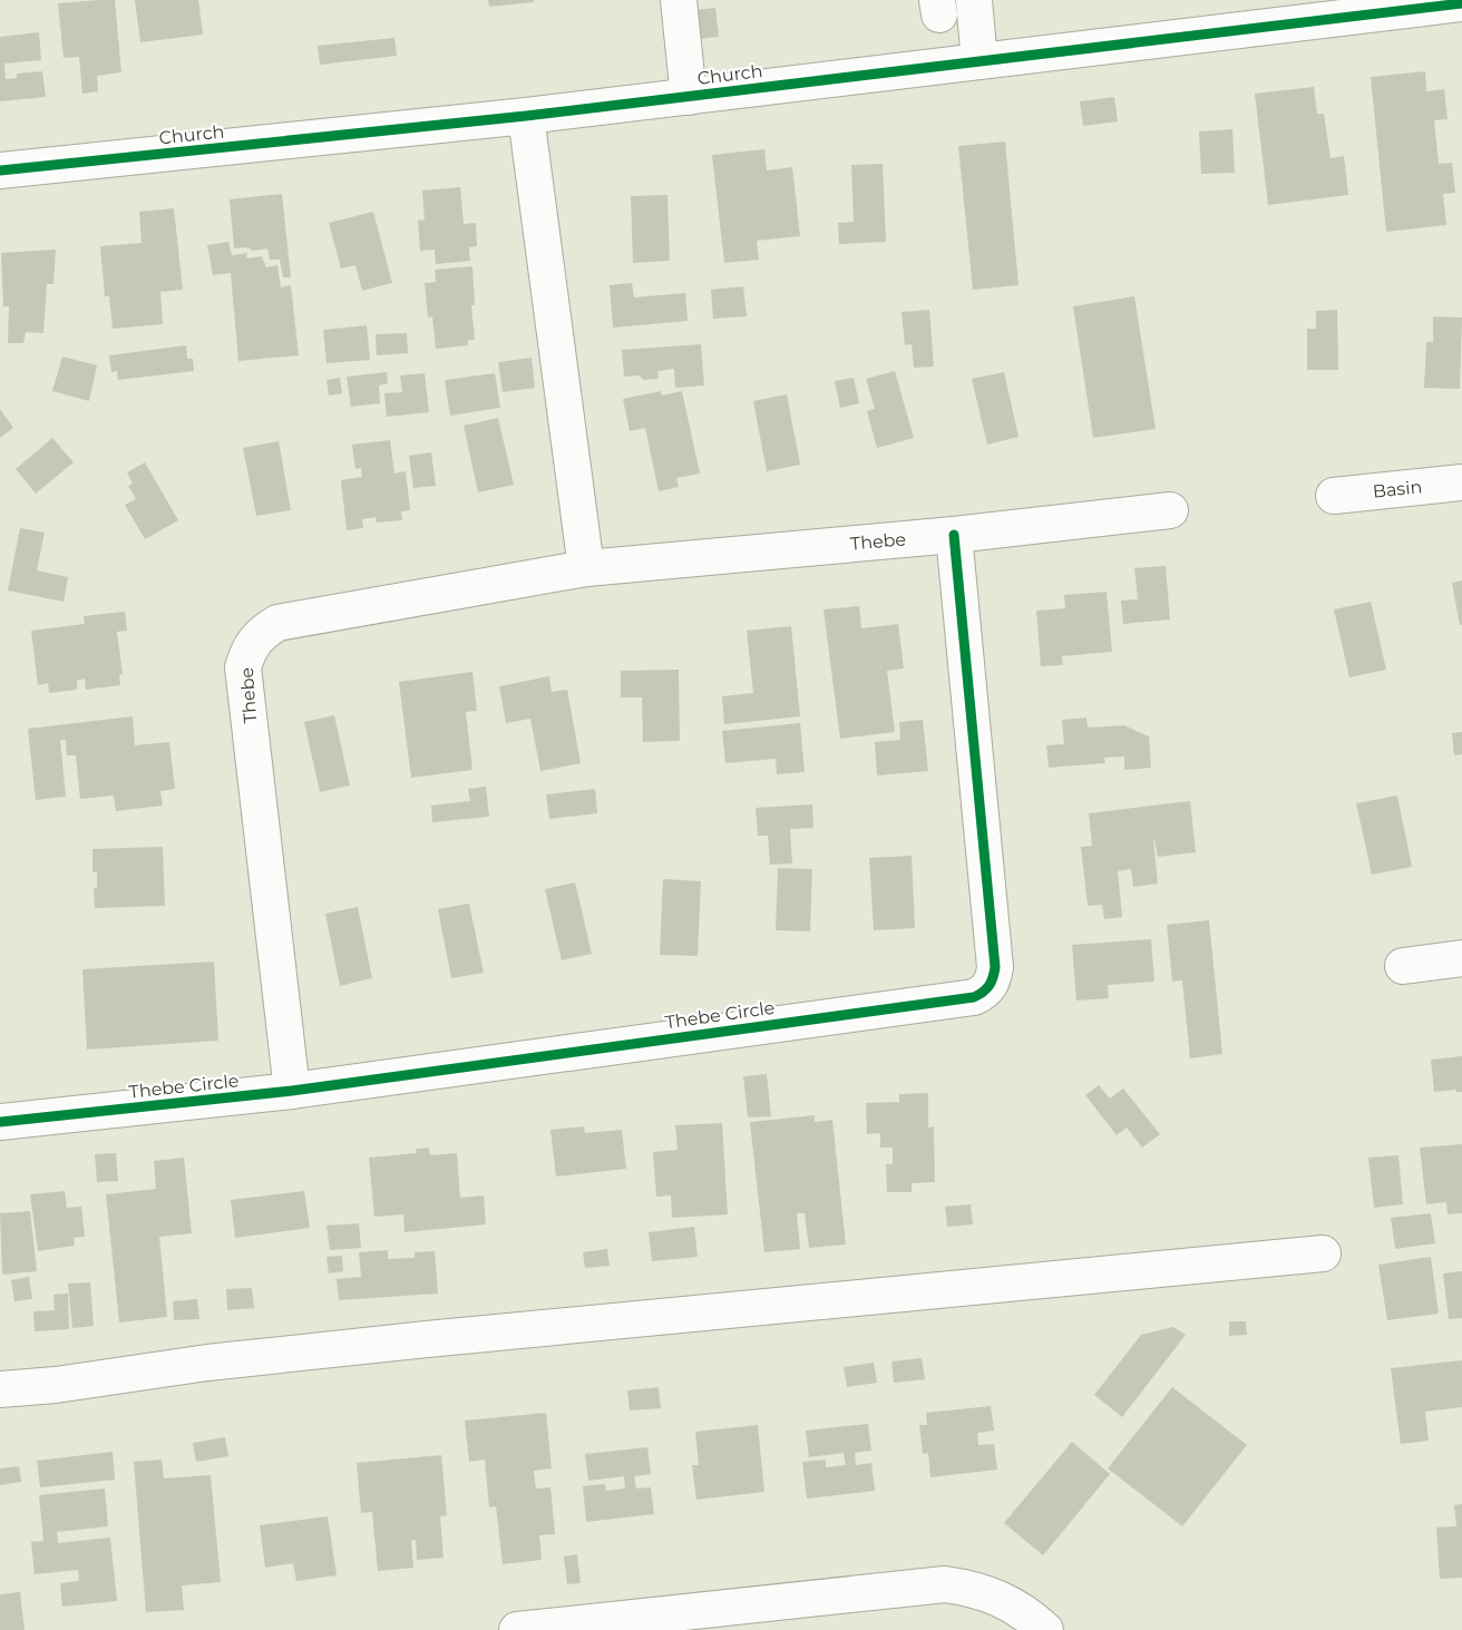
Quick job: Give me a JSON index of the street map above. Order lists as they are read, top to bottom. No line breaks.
{"streets":{"street":["Church","Basin","Thebe","Thebe Circle"]},"crossings":[["Thebe","Thebe Circle"]]}
